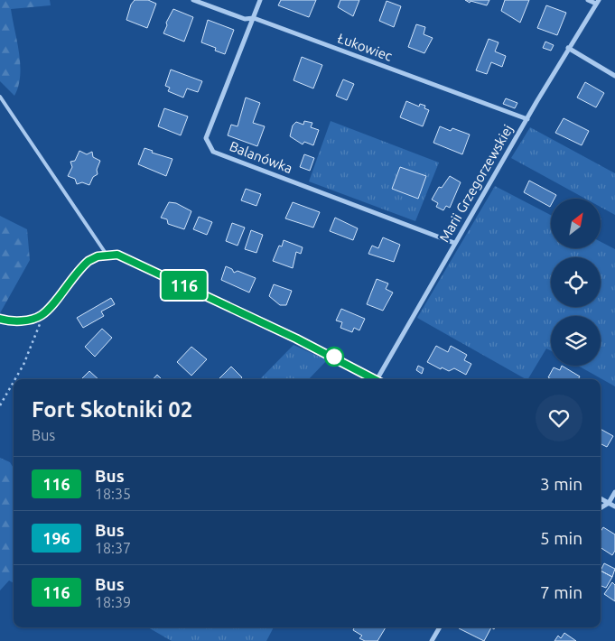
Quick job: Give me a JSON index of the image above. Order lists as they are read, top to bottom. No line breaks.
{"streets":{"street":["Łukowiec","Balanówka","Marii Grzegorzewskiej"]},"crossings":[["Łukowiec","Balanówka"],["Łukowiec","Marii Grzegorzewskiej"],["Balanówka","Marii Grzegorzewskiej"]],"lines":["bus line 116"],"north":"top right","page":{"on_map":"116","heading":["Fort Skotniki 02","Bus"],"list":[{"mark":"116","name":"Bus","note":"18:35","value":"3 min"},{"mark":"196","name":"Bus","note":"18:37","value":"5 min"},{"mark":"116","name":"Bus","note":"18:39","value":"7 min"}]}}
